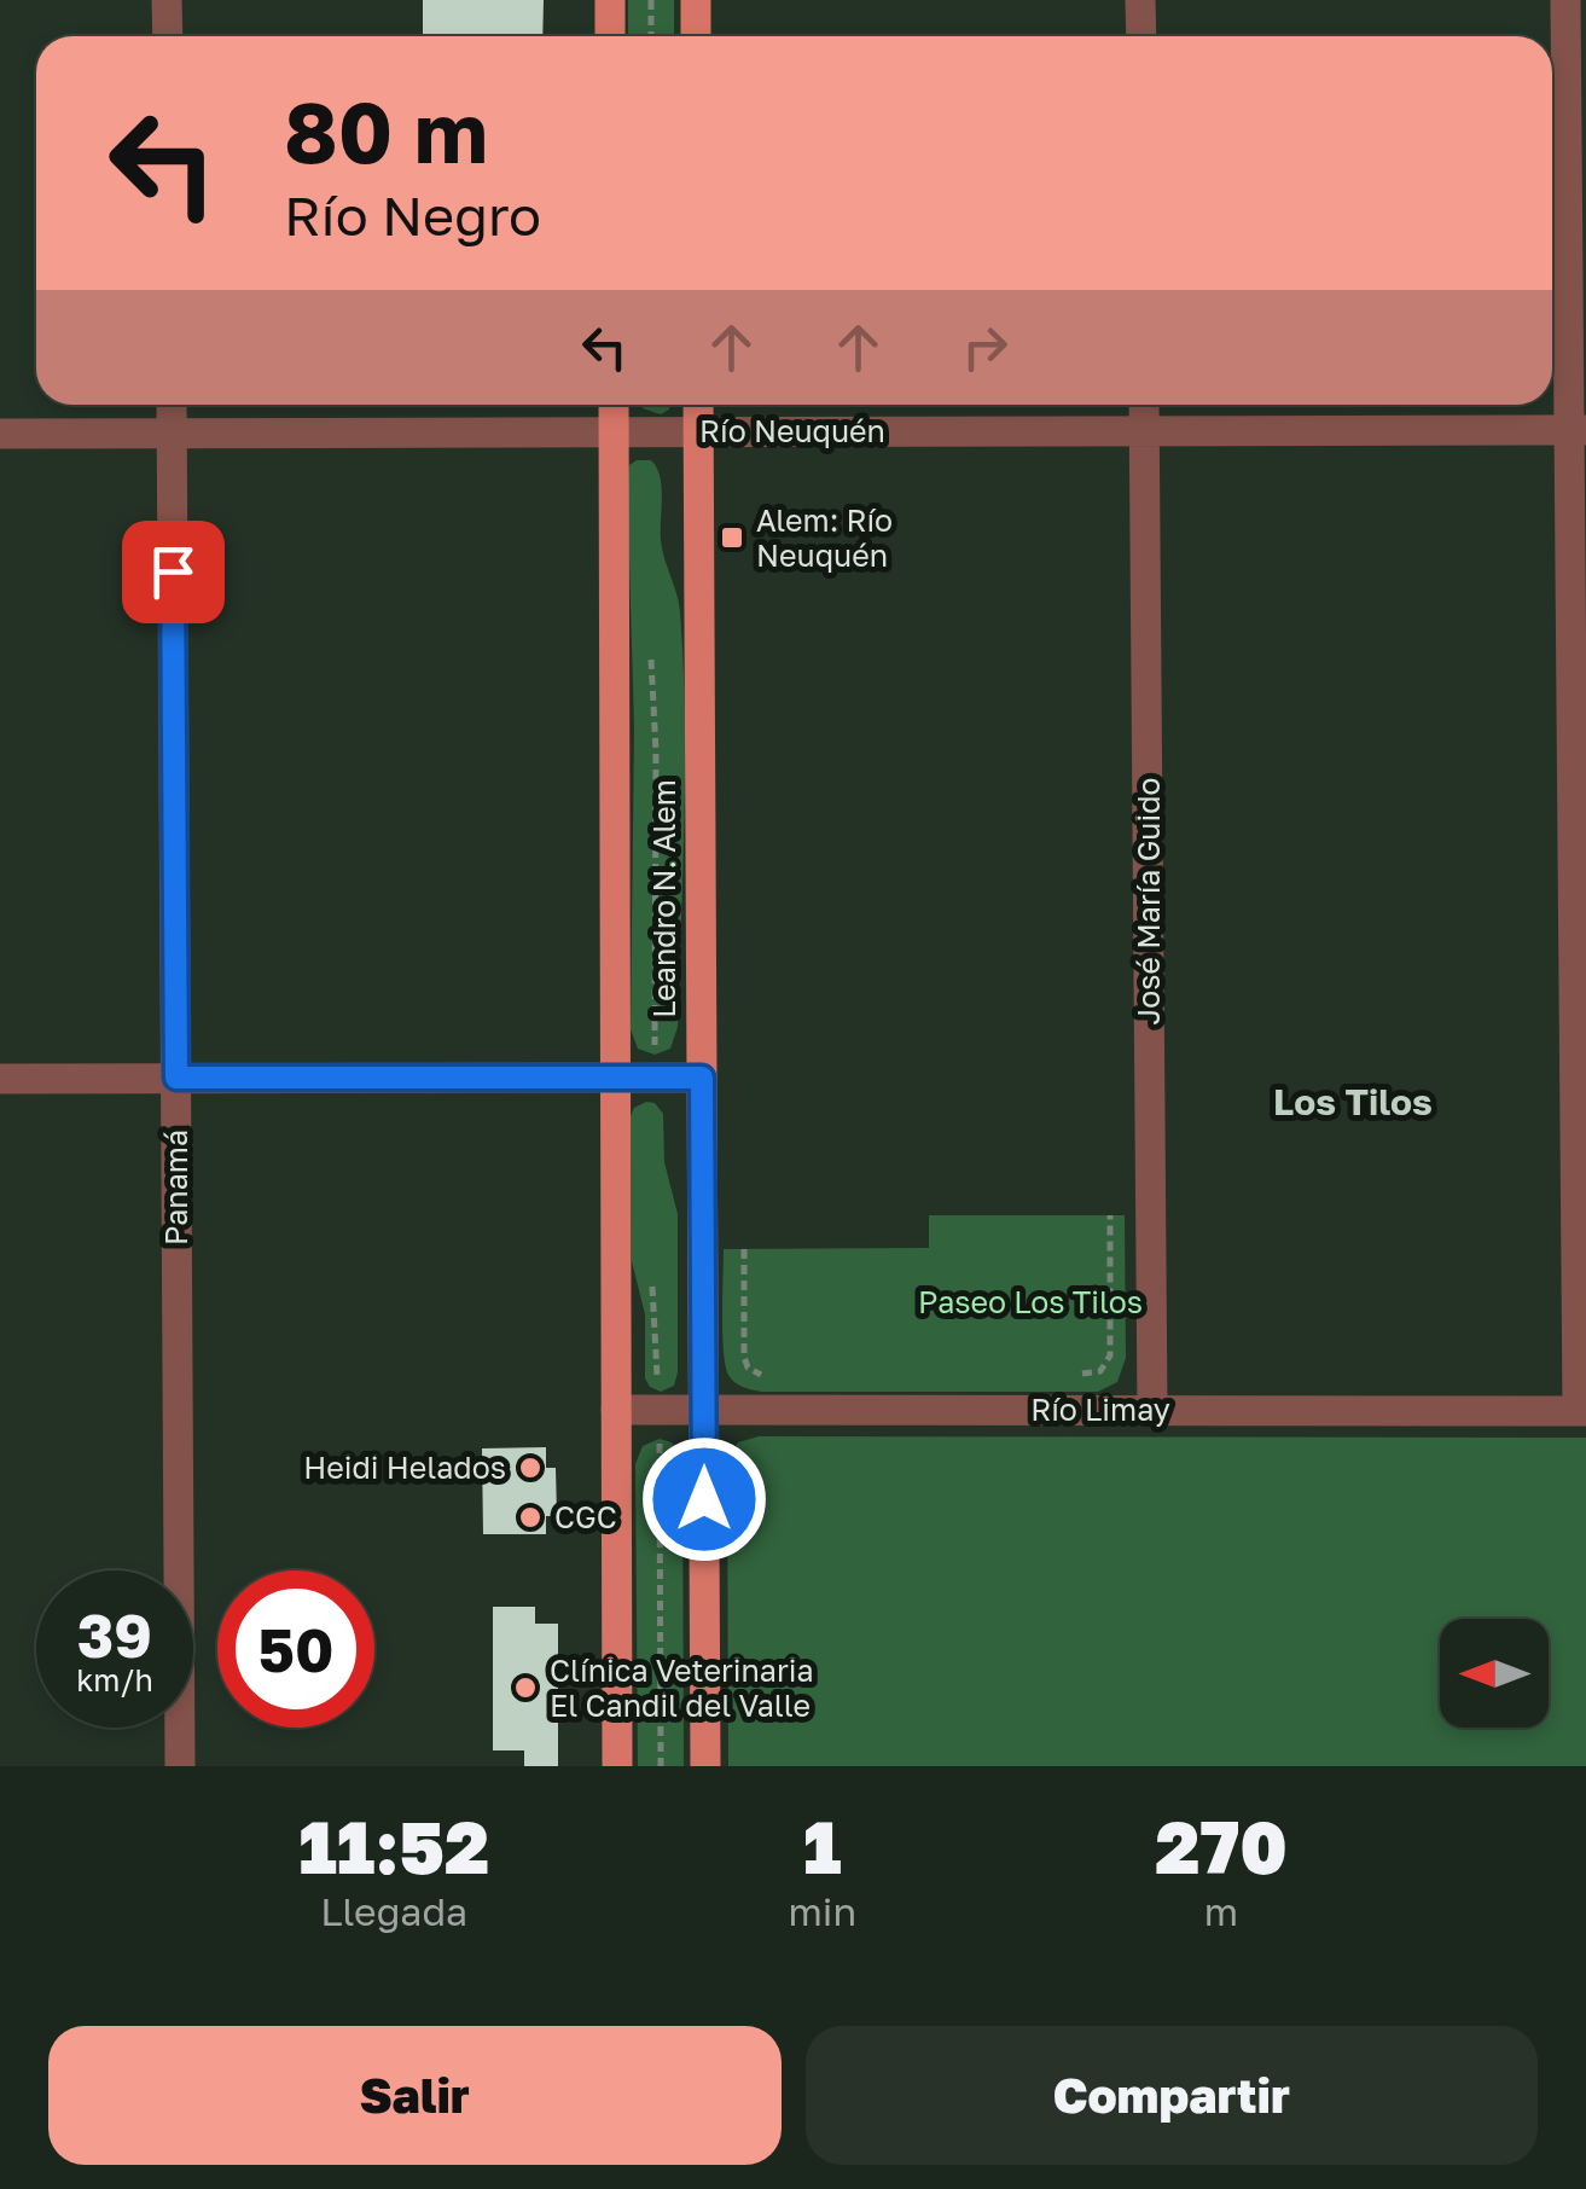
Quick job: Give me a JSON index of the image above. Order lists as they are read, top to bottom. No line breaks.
{"streets":{"main road":["Leandro N. Alem"],"street":["Río Neuquén","José María Guido","Panamá","Río Limay"]},"crossings":[["Río Neuquén","Leandro N. Alem"],["Río Neuquén","José María Guido"],["Río Neuquén","Panamá"],["Leandro N. Alem","Río Limay"],["José María Guido","Río Limay"]],"districts":["Los Tilos"],"parks":["Paseo Los Tilos"],"places":{"transit":["Alem: Río Neuquén"],"other":["Heidi Helados","CGC","Clínica Veterinaria El Candil del Valle"]},"north":"left","page":{"turn":["80 m","Río Negro"],"speed":"39 km/h","limit":"50","eta":["11:52","Llegada","1","min","270","m"],"buttons":["Salir","Compartir"]}}
